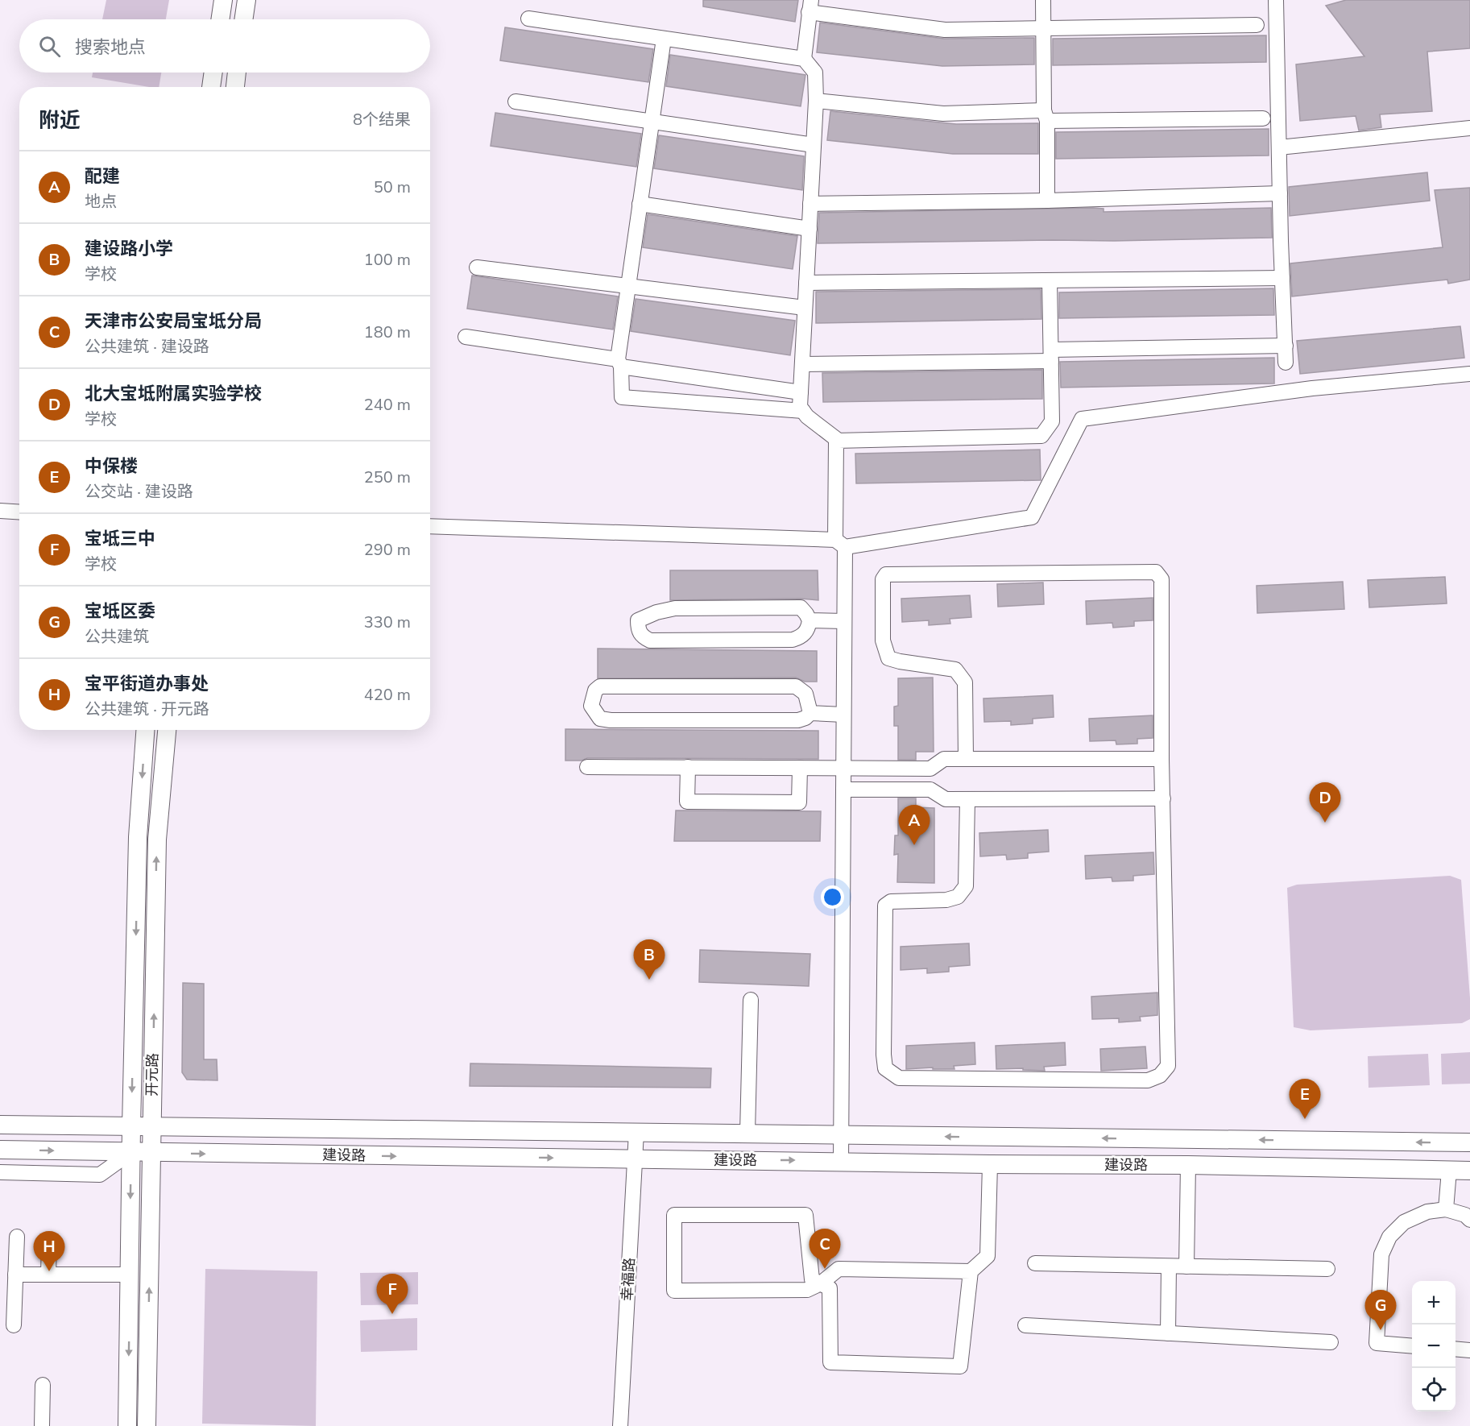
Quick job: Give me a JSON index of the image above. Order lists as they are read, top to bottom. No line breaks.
{"streets":{"main road":["开元路","建设路"],"street":["幸福路"]},"crossings":[["开元路","建设路"],["建设路","幸福路"]],"page":{"search":"搜索地点","heading":["附近","8个结果"],"list":[{"mark":"A","name":"配建","note":"地点","value":"50 m"},{"mark":"B","name":"建设路小学","note":"学校","value":"100 m"},{"mark":"C","name":"天津市公安局宝坻分局","note":"公共建筑 · 建设路","value":"180 m"},{"mark":"D","name":"北大宝坻附属实验学校","note":"学校","value":"240 m"},{"mark":"E","name":"中保楼","note":"公交站 · 建设路","value":"250 m"},{"mark":"F","name":"宝坻三中","note":"学校","value":"290 m"},{"mark":"G","name":"宝坻区委","note":"公共建筑","value":"330 m"},{"mark":"H","name":"宝平街道办事处","note":"公共建筑 · 开元路","value":"420 m"}],"pins":["D","A","B","E","C","H","F","G"],"map_buttons":["+","−"]}}
